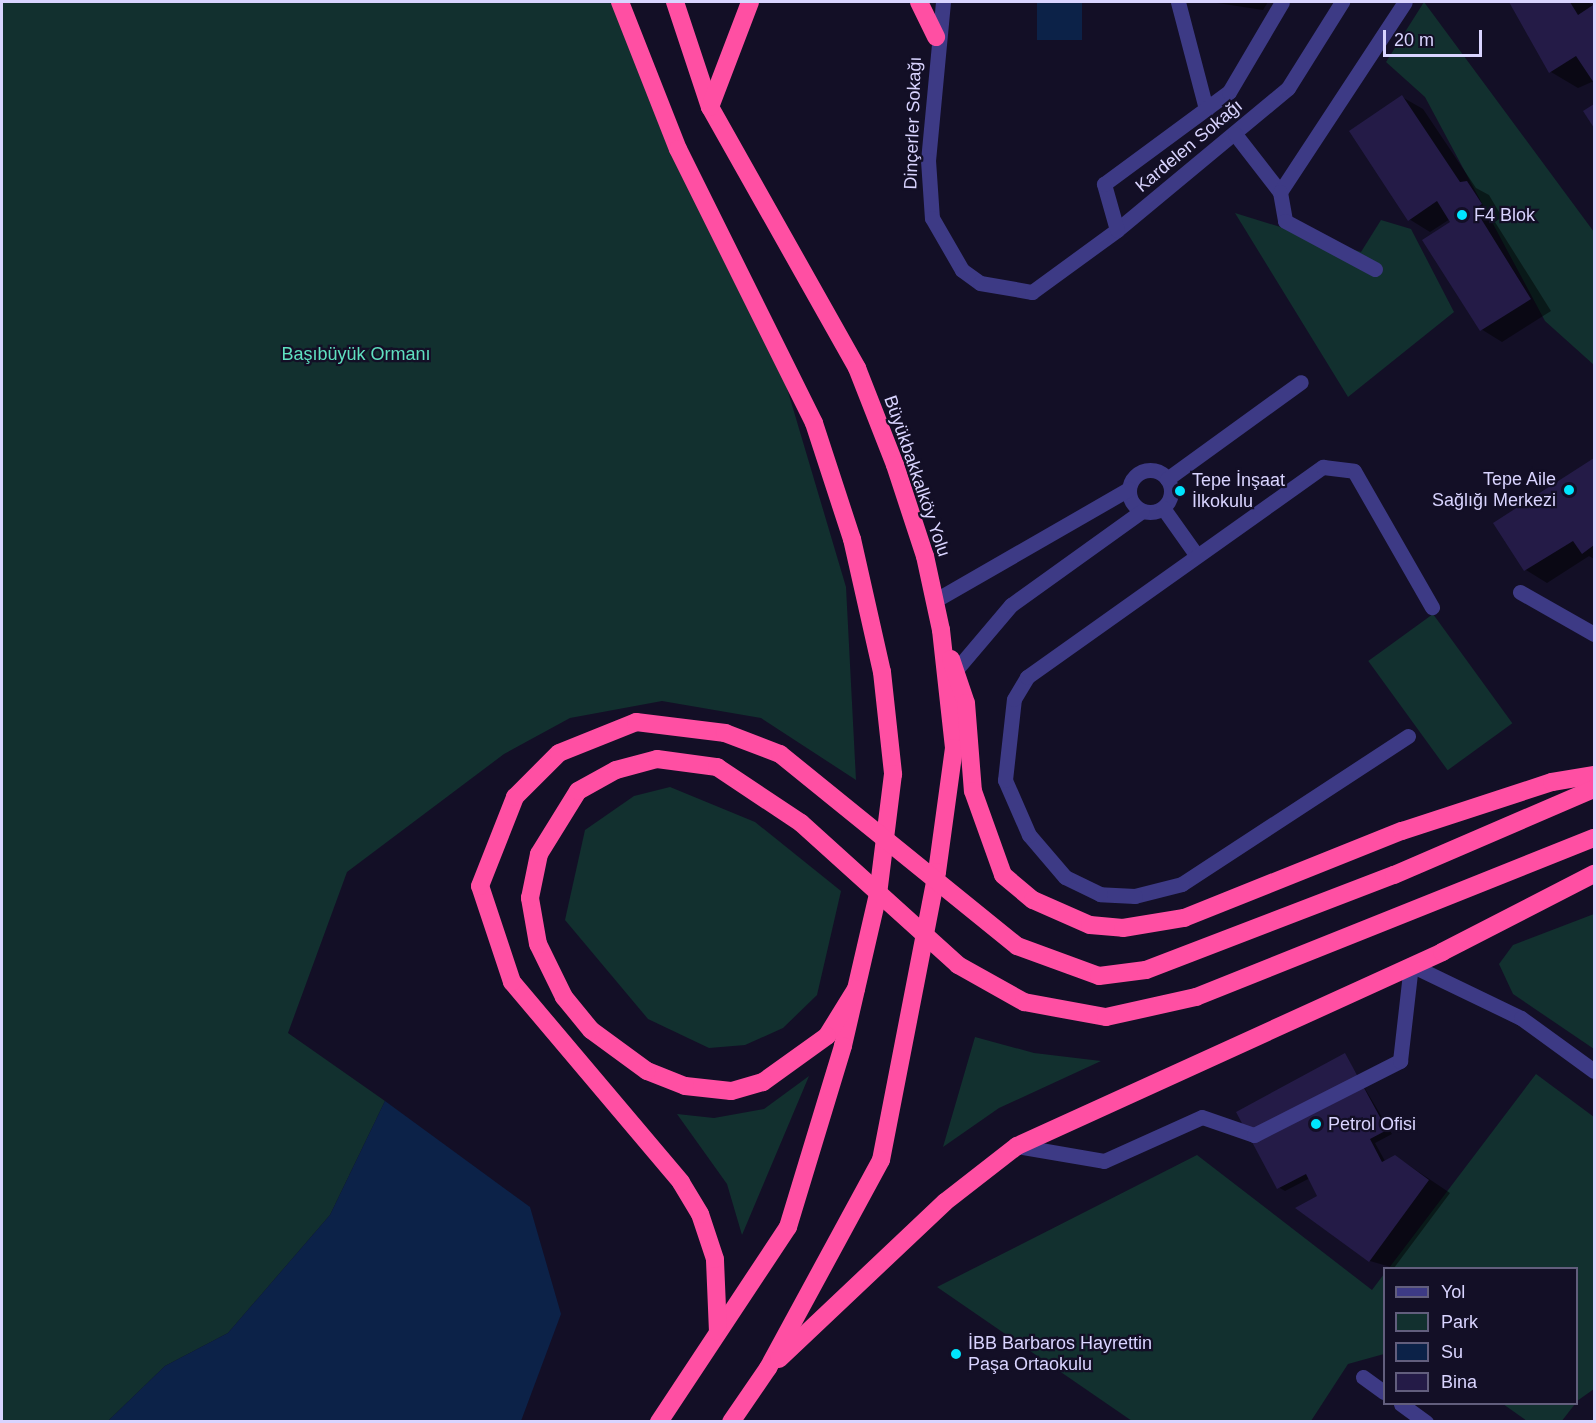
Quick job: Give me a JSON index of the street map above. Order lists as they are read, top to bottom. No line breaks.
{"streets":{"highway":["Büyükbakkalköy Yolu"],"street":["Dinçerler Sokağı","Kardelen Sokağı"]},"crossings":[["Dinçerler Sokağı","Kardelen Sokağı"]],"parks":["Başıbüyük Ormanı"],"places":["F4 Blok","Tepe Aile Sağlığı Merkezi","Tepe İnşaat İlkokulu","Petrol Ofisi","İBB Barbaros Hayrettin Paşa Ortaokulu"],"legend":["Yol","Park","Su","Bina"],"scale_bar":"20 m"}
